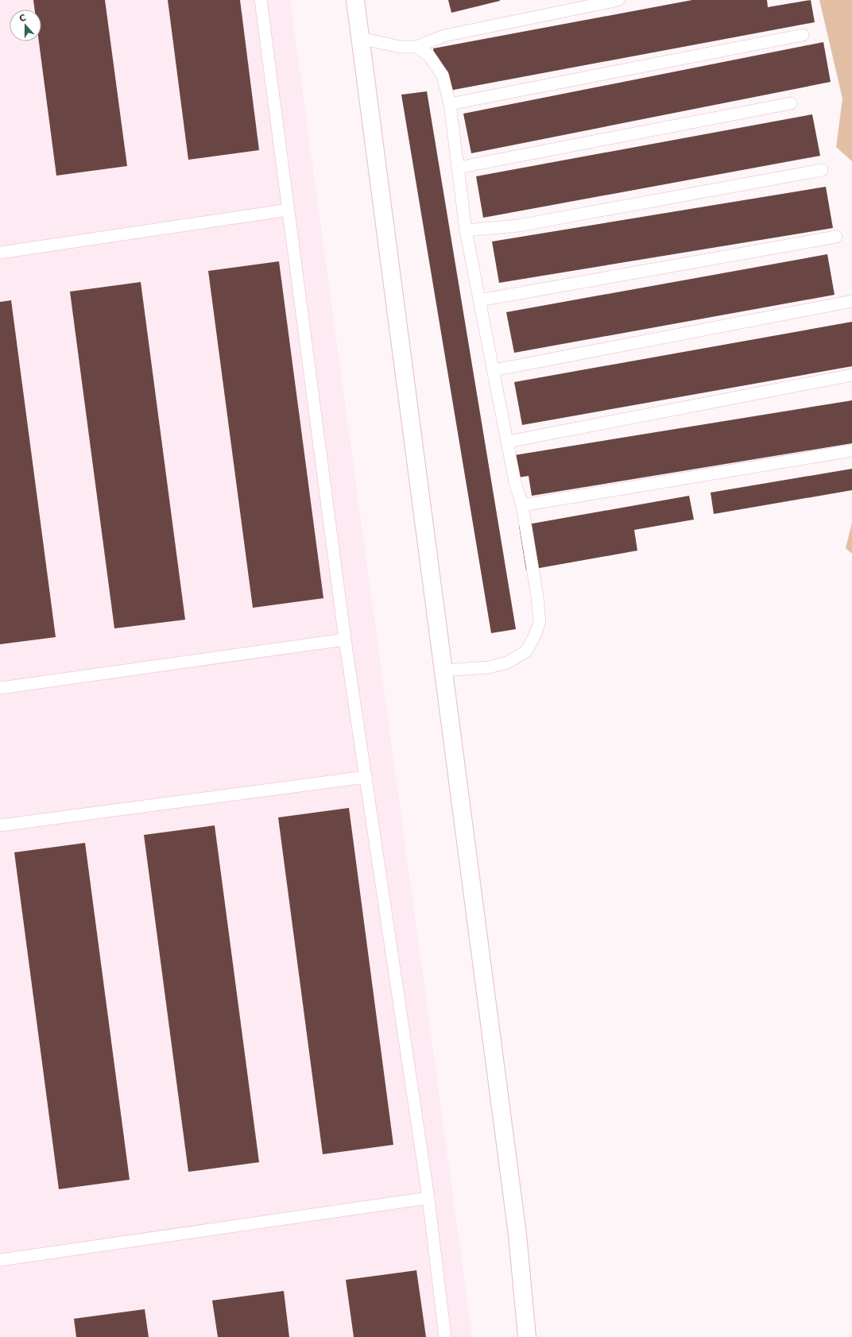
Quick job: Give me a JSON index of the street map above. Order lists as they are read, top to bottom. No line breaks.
{"north":"top"}
